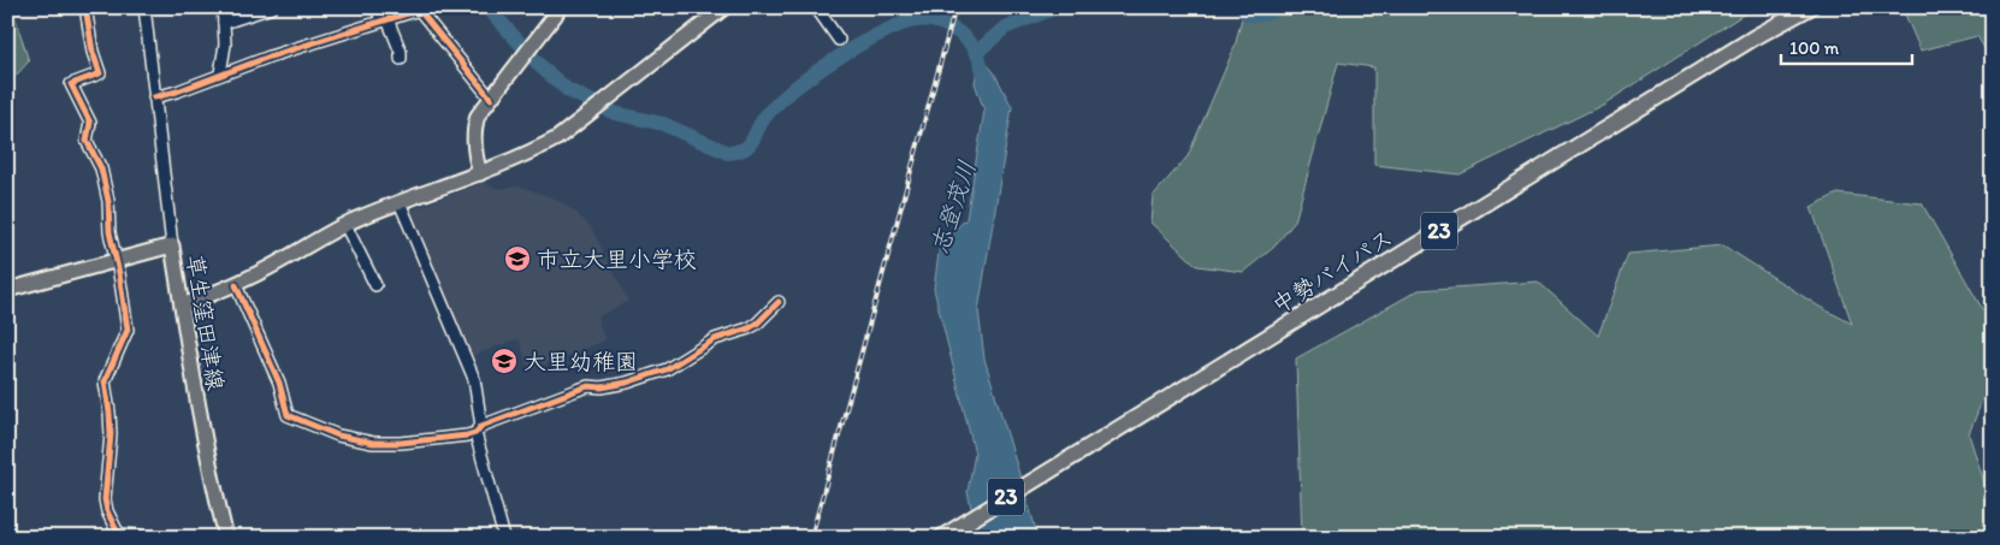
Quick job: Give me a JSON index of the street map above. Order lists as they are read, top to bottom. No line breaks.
{"streets":{"highway":["23","中勢バイパス"],"main road":["草生窪田津線"]},"water":["志登茂川"],"places":{"school or university":["市立大里小学校","大里幼稚園"]},"scale_bar":"100 m"}
